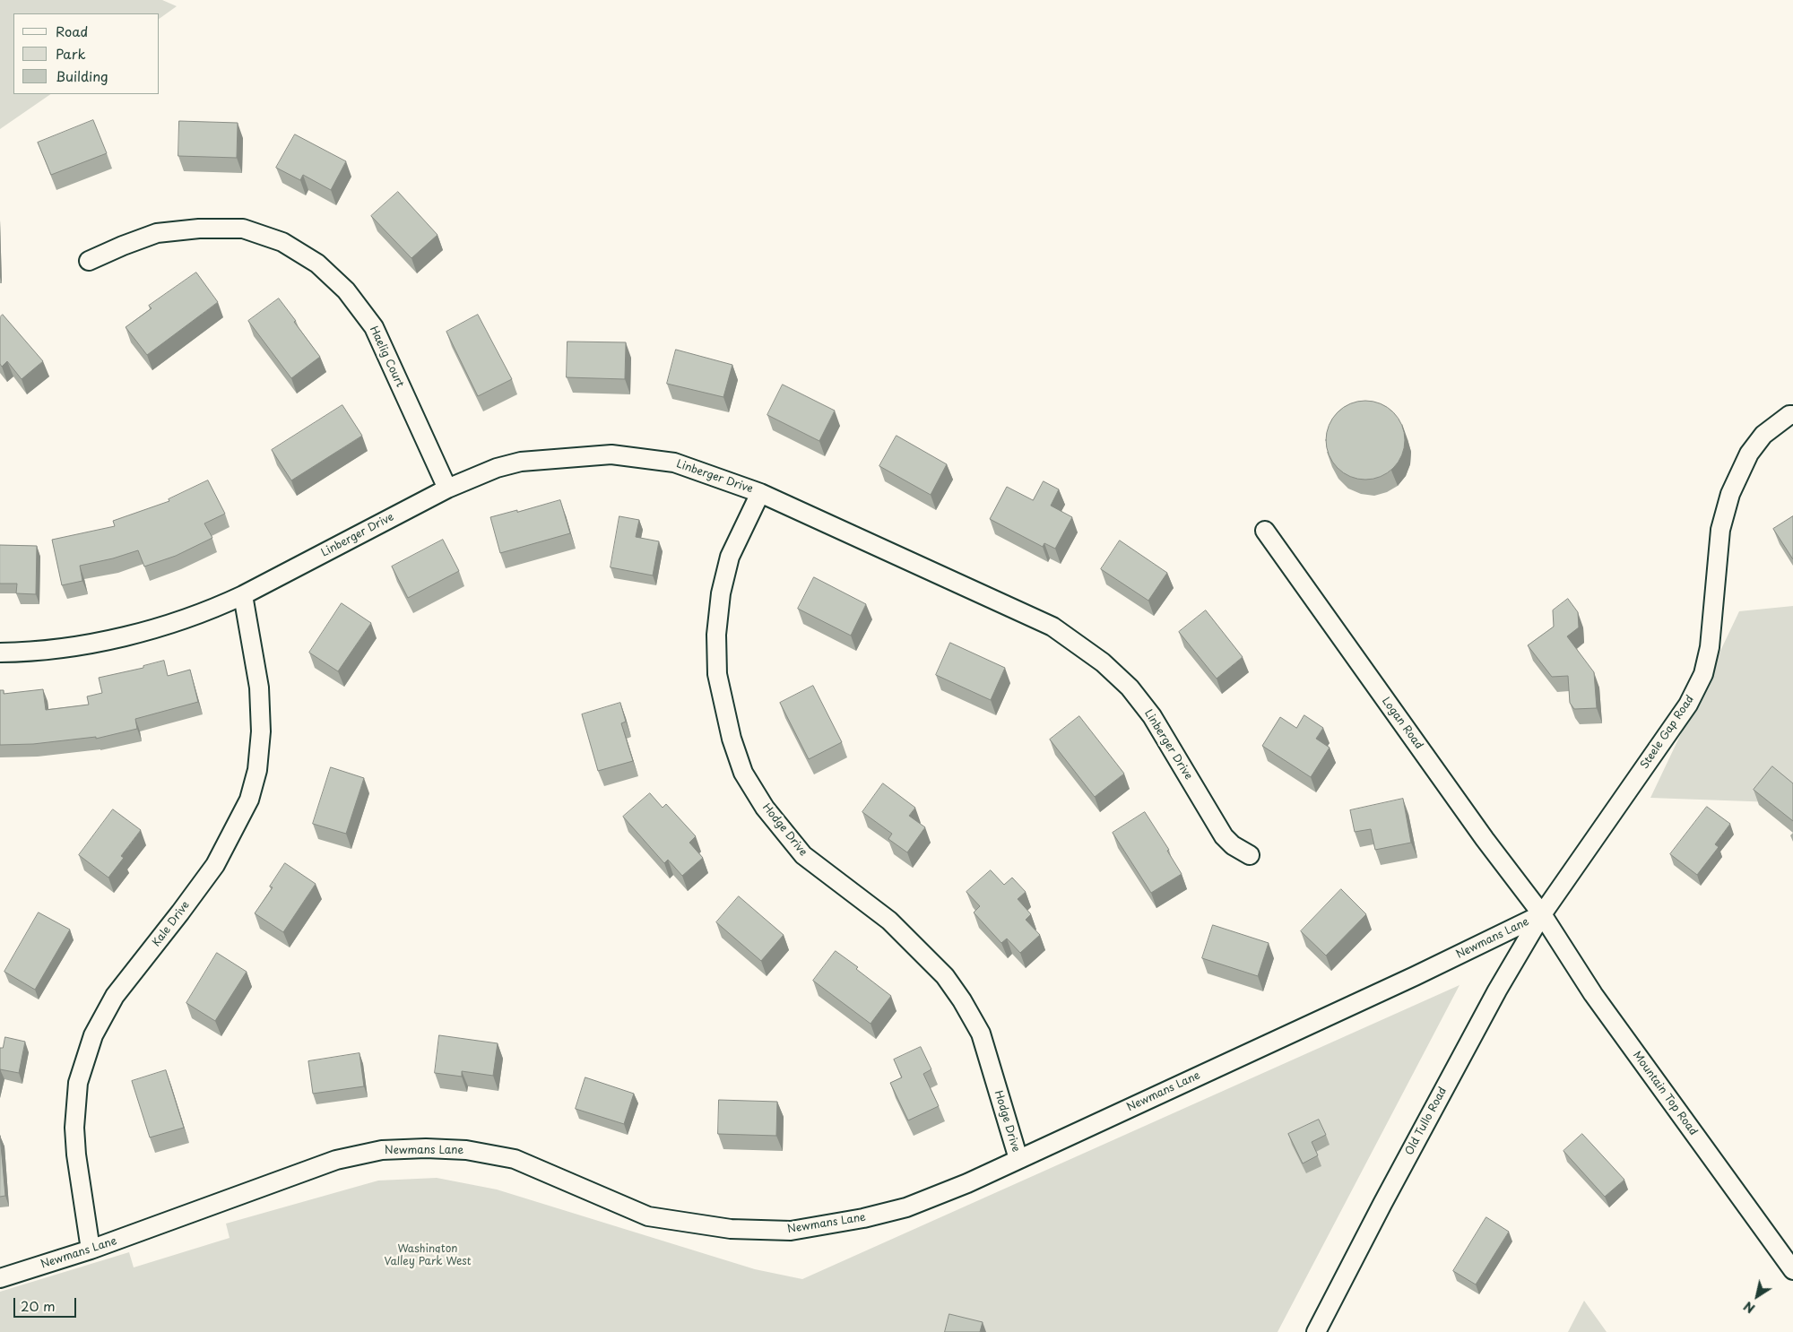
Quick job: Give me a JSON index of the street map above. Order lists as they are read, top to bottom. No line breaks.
{"streets":{"street":["Haelig Court","Linberger Drive","Logan Road","Steele Gap Road","Hodge Drive","Kale Drive","Newmans Lane","Mountain Top Road","Old Tullo Road"]},"crossings":[["Haelig Court","Linberger Drive"],["Linberger Drive","Hodge Drive"],["Linberger Drive","Kale Drive"],["Logan Road","Steele Gap Road"],["Logan Road","Newmans Lane"],["Logan Road","Mountain Top Road"],["Logan Road","Old Tullo Road"],["Steele Gap Road","Newmans Lane"],["Steele Gap Road","Mountain Top Road"],["Steele Gap Road","Old Tullo Road"],["Hodge Drive","Newmans Lane"],["Kale Drive","Newmans Lane"],["Newmans Lane","Mountain Top Road"],["Newmans Lane","Old Tullo Road"],["Mountain Top Road","Old Tullo Road"]],"parks":["Washington Valley Park West"],"legend":["Road","Park","Building"],"scale_bar":"20 m","north":"bottom left"}
